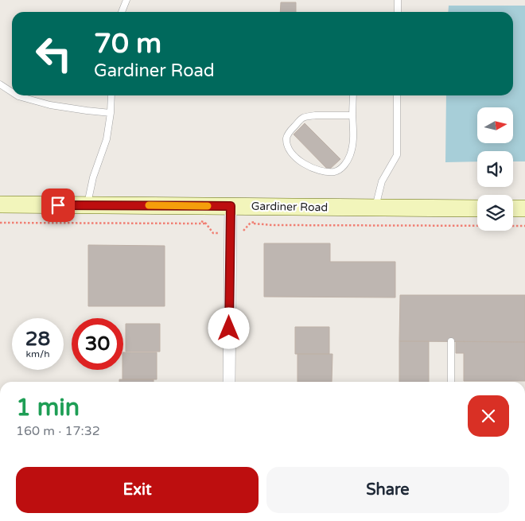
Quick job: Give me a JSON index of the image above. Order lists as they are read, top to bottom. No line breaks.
{"streets":{"street":["Gardiner Road"]},"north":"right","page":{"turn":["70 m","Gardiner Road"],"speed":"28 km/h","limit":"30","heading":["1 min","160 m · 17:32"],"buttons":["Exit","Share"]}}
